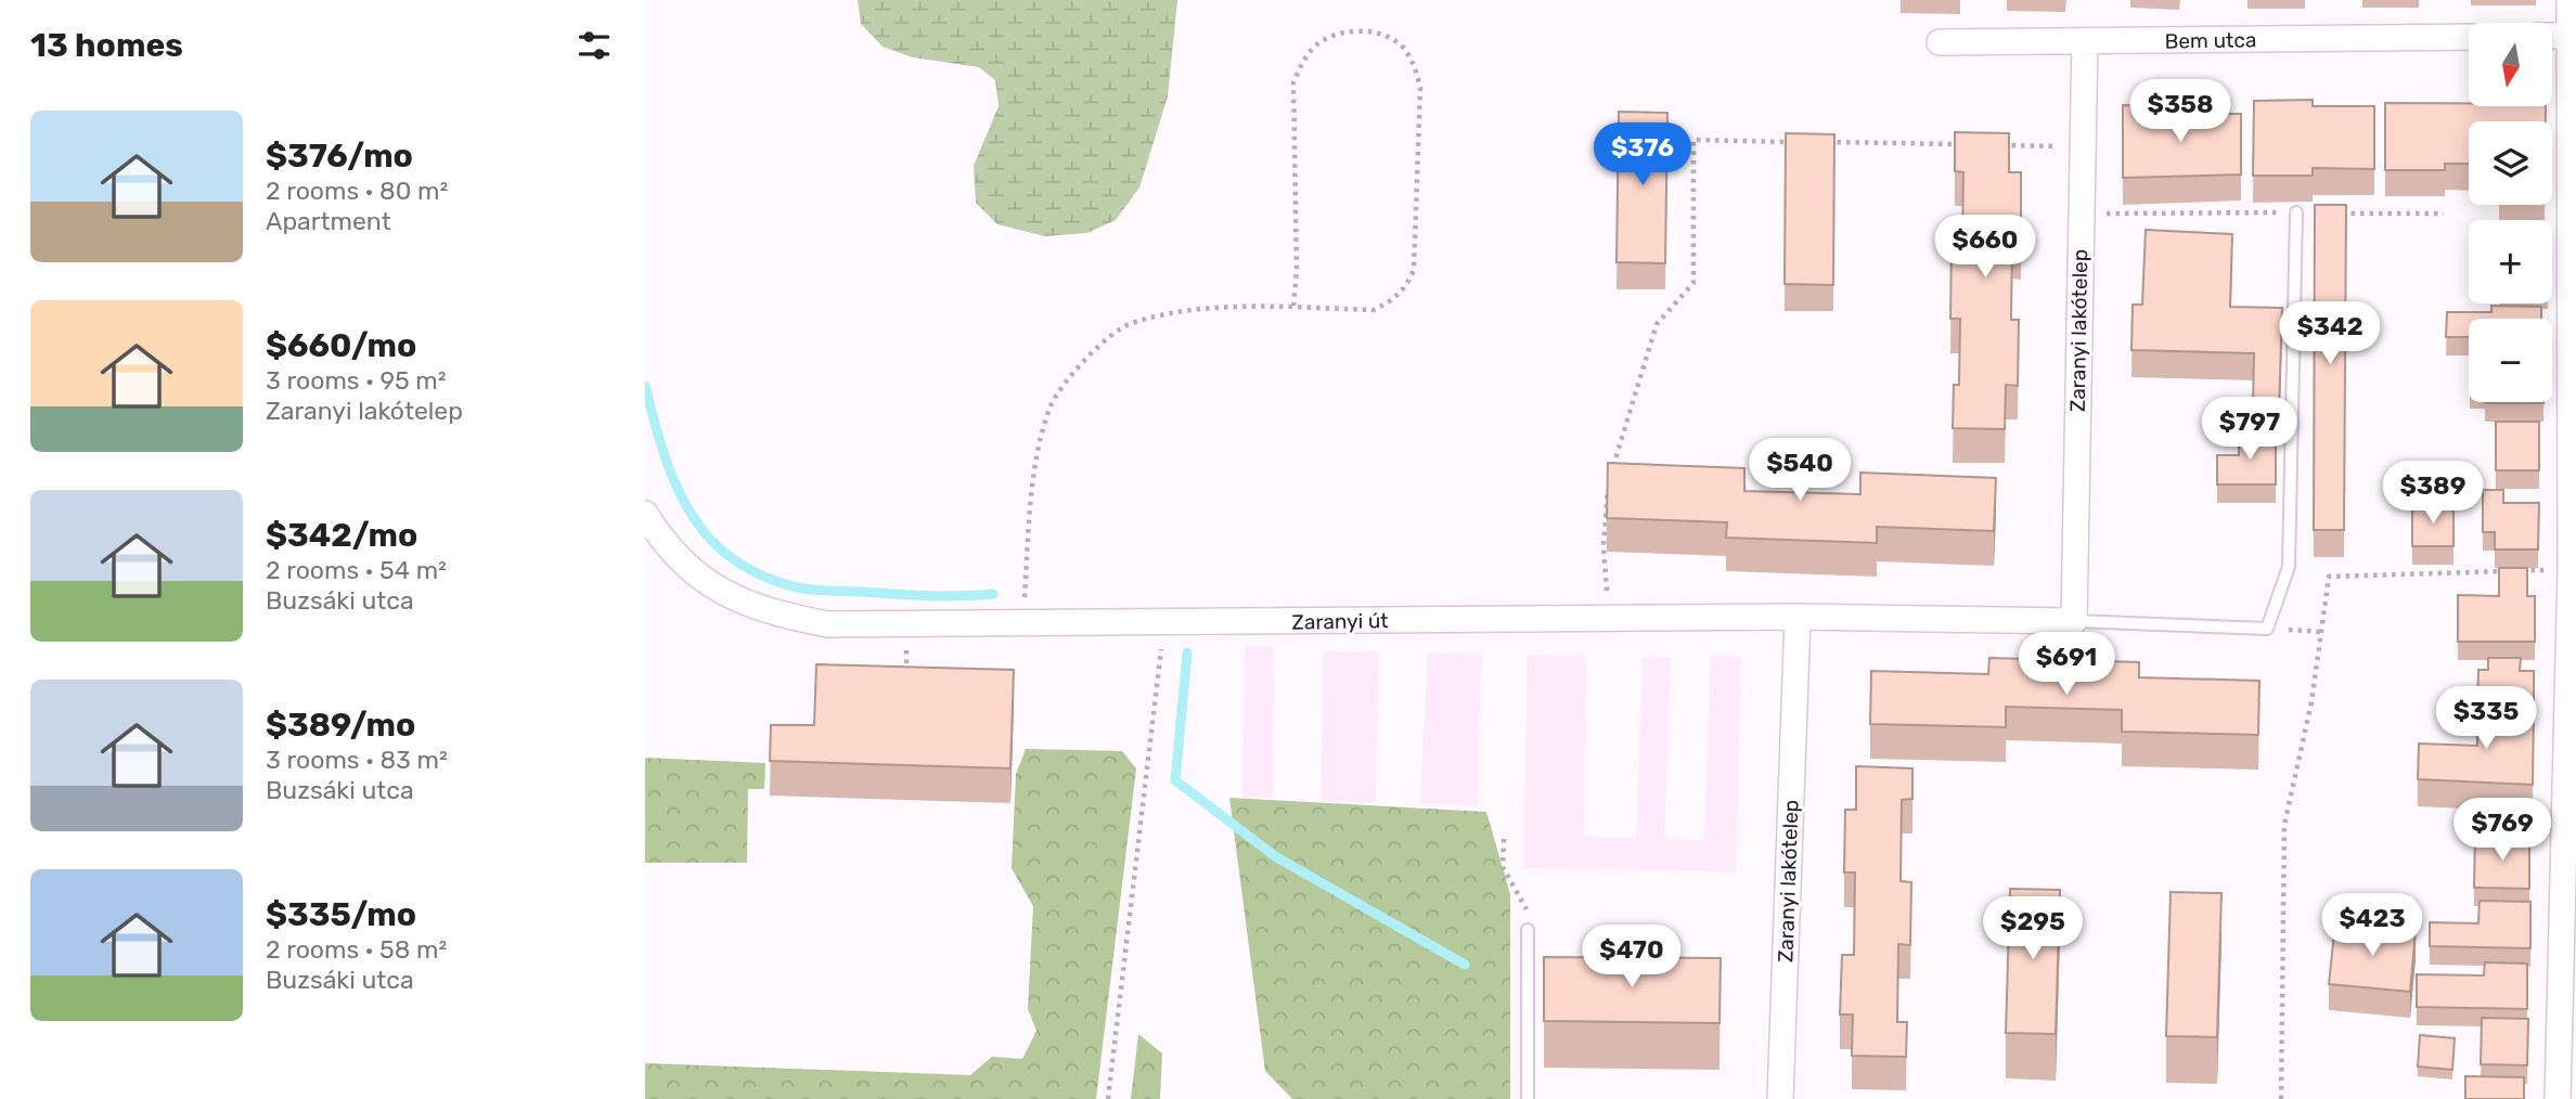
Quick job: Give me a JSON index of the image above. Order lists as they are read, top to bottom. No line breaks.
{"streets":{"street":["Bem utca","Zaranyi lakótelep","Zaranyi út"]},"crossings":[["Bem utca","Zaranyi lakótelep"],["Zaranyi lakótelep","Zaranyi út"]],"north":"bottom","page":{"heading":"13 homes","map_buttons":["+","−"],"price":["$358","$376","$660","$342","$797","$540","$389","$691","$335","$769","$423","$295","$470"],"list":[{"name":"$376/mo","note":"2 rooms · 80 m² · Apartment"},{"name":"$660/mo","note":"3 rooms · 95 m² · Zaranyi lakótelep"},{"name":"$342/mo","note":"2 rooms · 54 m² · Buzsáki utca"},{"name":"$389/mo","note":"3 rooms · 83 m² · Buzsáki utca"},{"name":"$335/mo","note":"2 rooms · 58 m² · Buzsáki utca"}]}}
